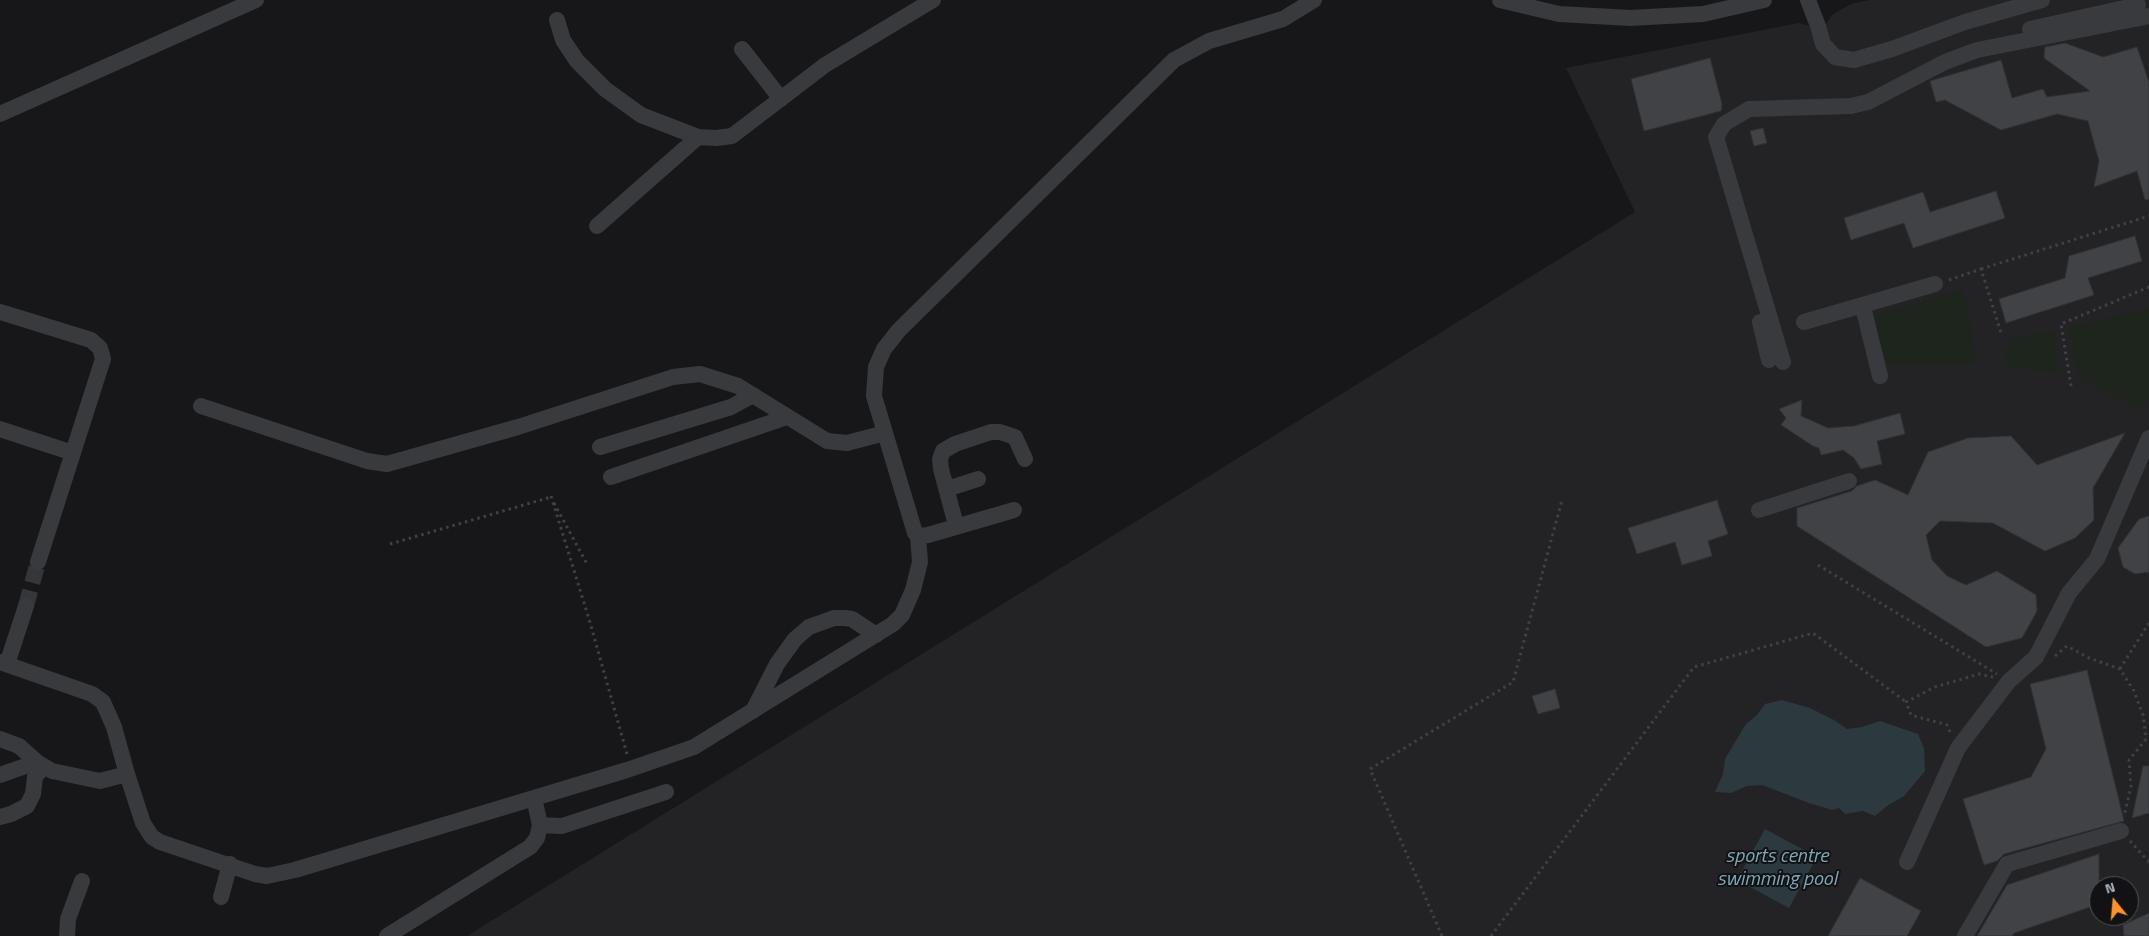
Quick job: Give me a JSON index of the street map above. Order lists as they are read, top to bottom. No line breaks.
{"water":["sports centre swimming pool"],"north":"top"}
